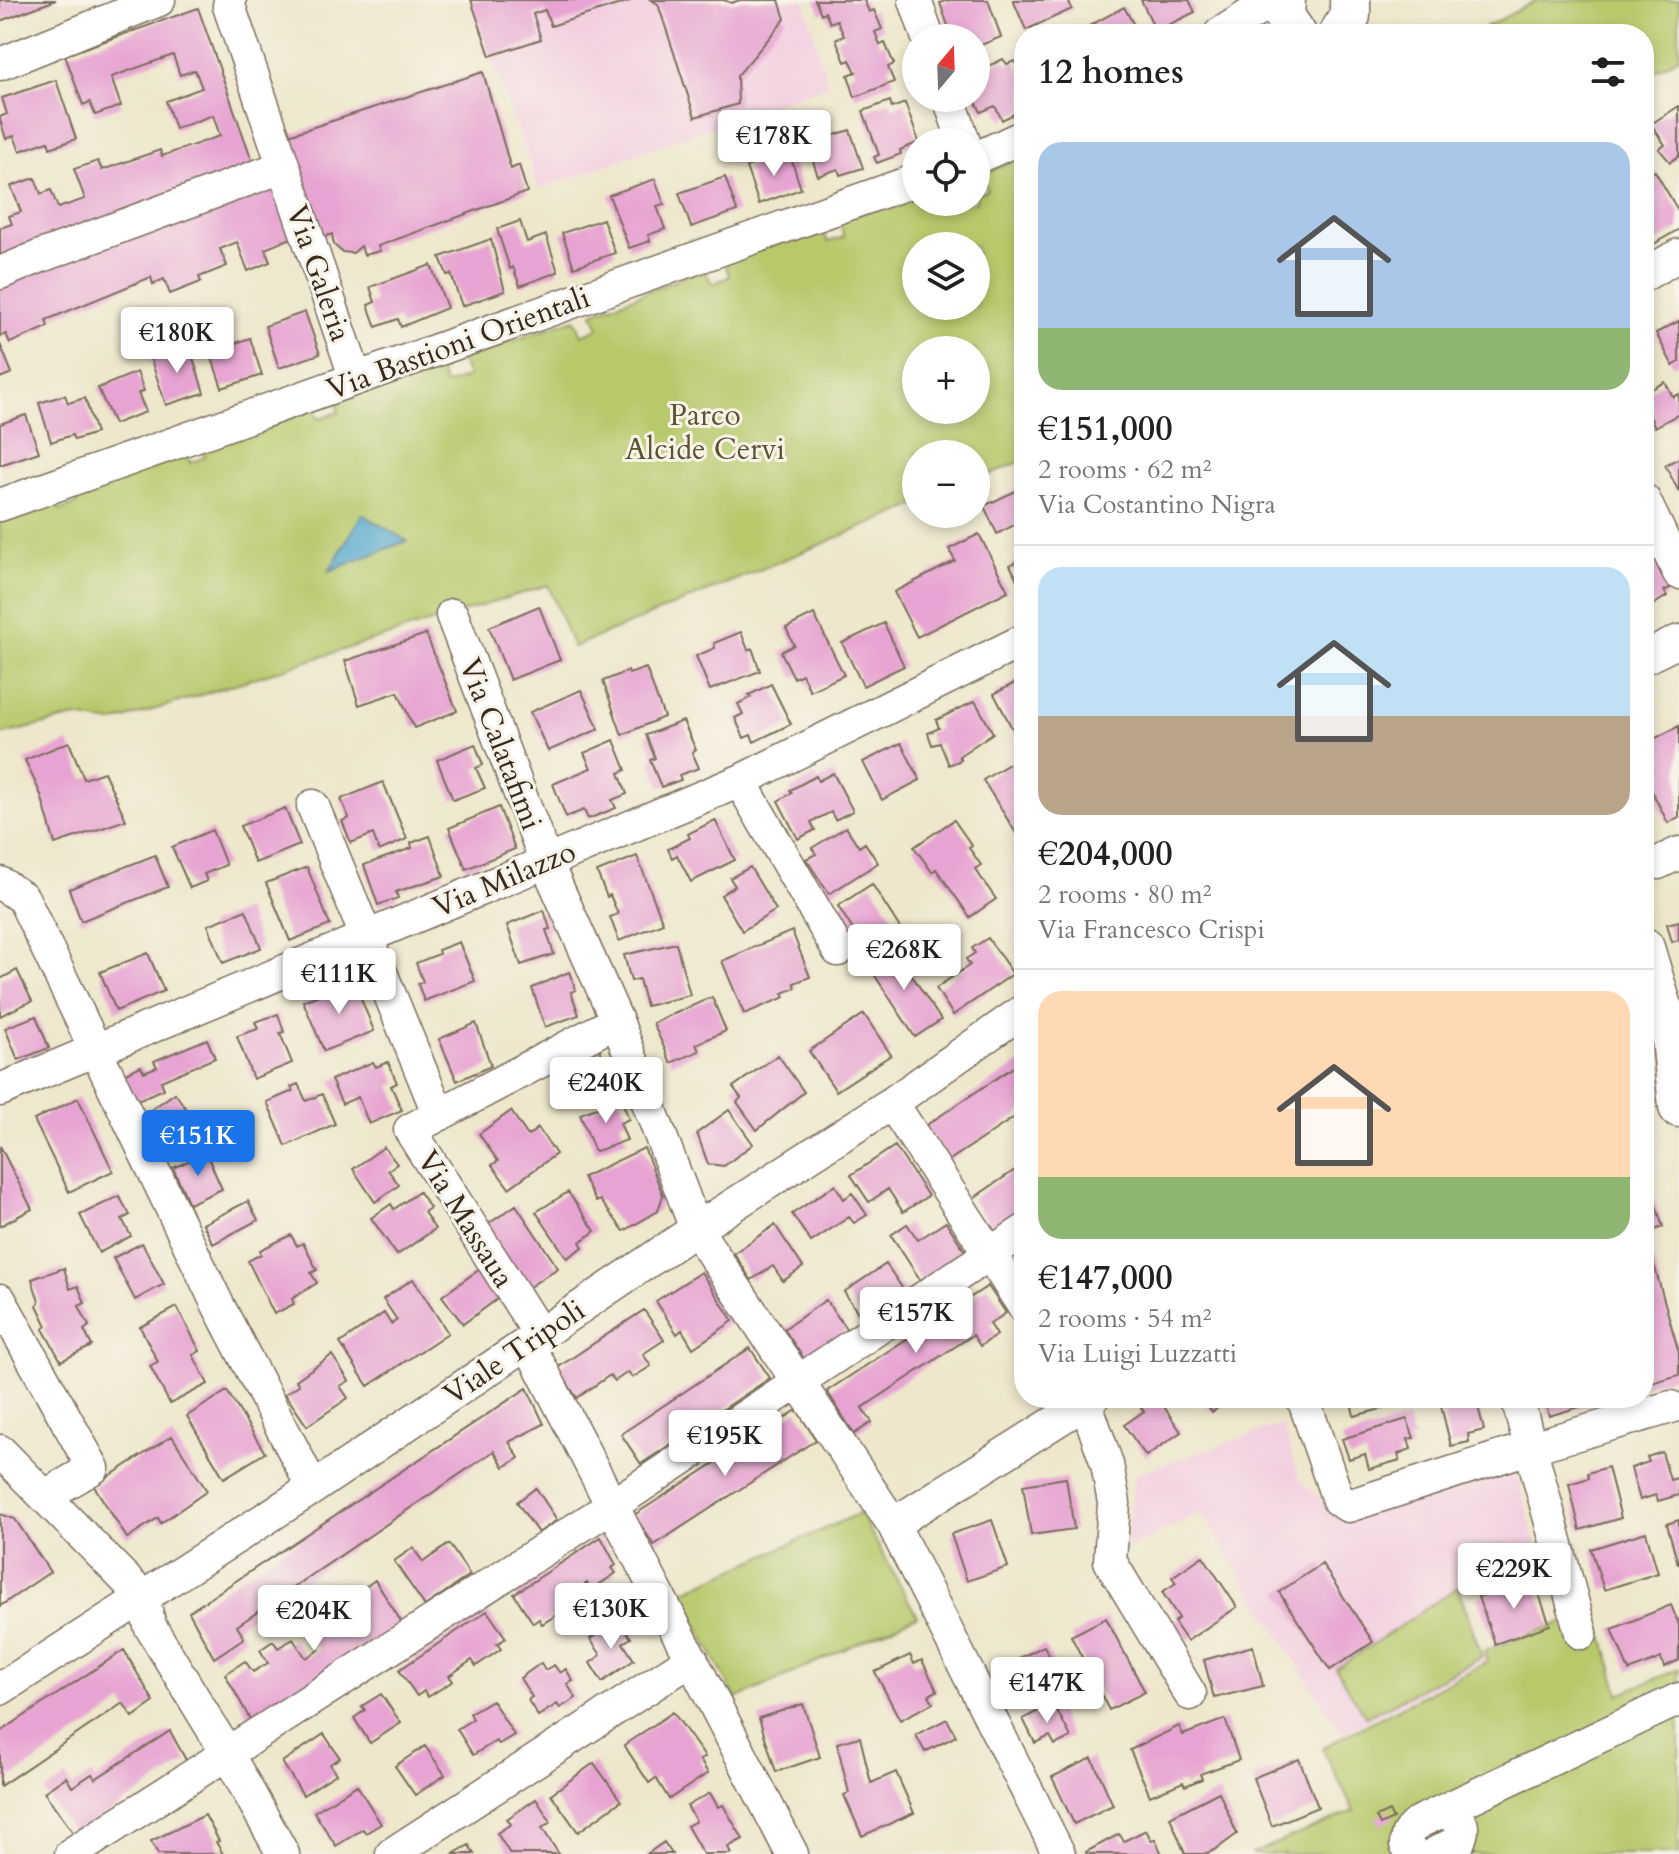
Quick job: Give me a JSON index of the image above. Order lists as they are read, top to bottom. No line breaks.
{"streets":{"street":["Via Galeria","Via Bastioni Orientali","Via Calatafimi","Via Milazzo","Via Massaua","Viale Tripoli"]},"crossings":[["Via Galeria","Via Bastioni Orientali"],["Via Calatafimi","Via Milazzo"],["Via Calatafimi","Via Massaua"],["Via Calatafimi","Viale Tripoli"],["Via Milazzo","Via Massaua"],["Via Massaua","Viale Tripoli"]],"parks":["Parco Alcide Cervi"],"north":"top","page":{"map_buttons":["+","−"],"heading":"12 homes","price":["€178K","€180K","€268K","€111K","€240K","€151K","€157K","€195K","€229K","€130K","€204K","€147K"],"list":[{"name":"€151,000","note":"2 rooms · 62 m² · Via Costantino Nigra"},{"name":"€204,000","note":"2 rooms · 80 m² · Via Francesco Crispi"},{"name":"€147,000","note":"2 rooms · 54 m² · Via Luigi Luzzatti"}]}}
